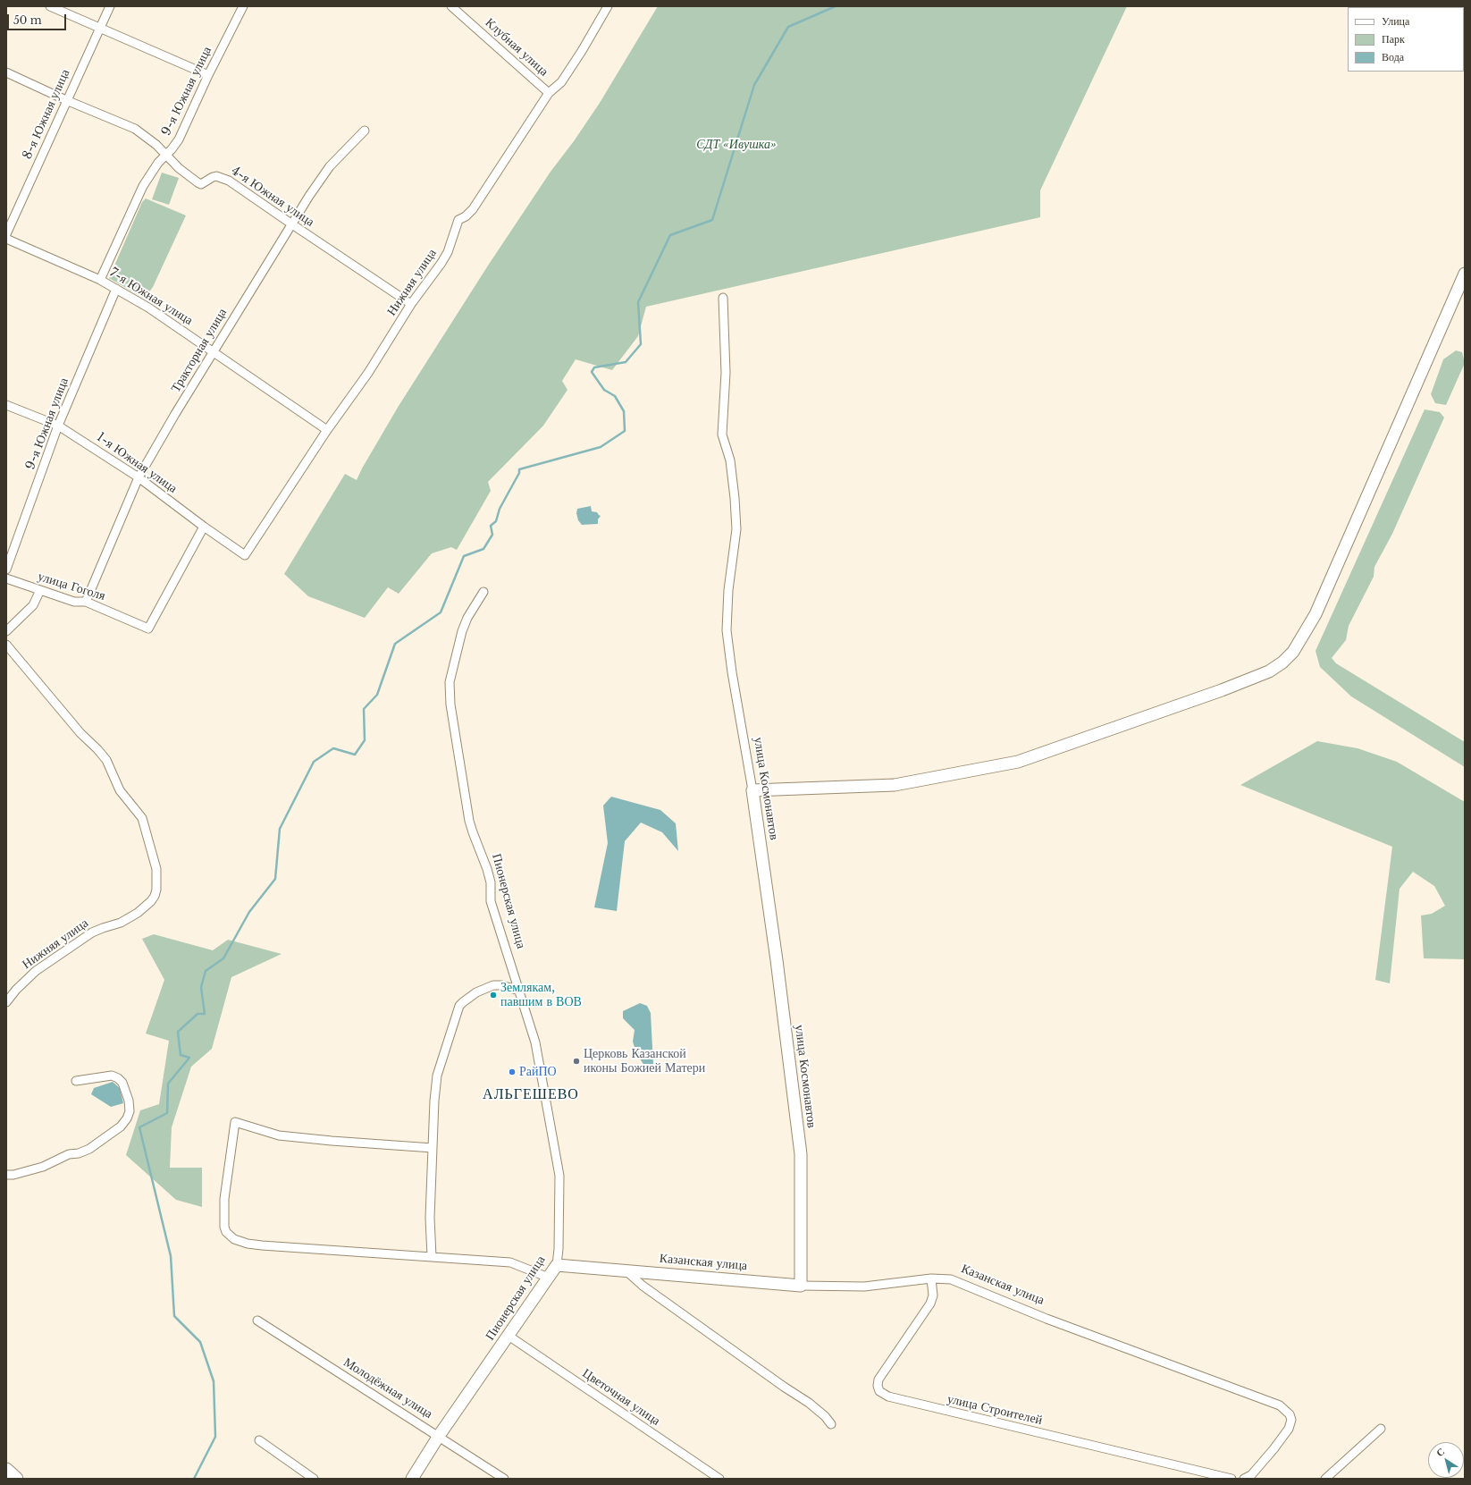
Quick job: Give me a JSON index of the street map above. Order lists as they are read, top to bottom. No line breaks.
{"streets":{"street":["Клубная улица","9-я Южная улица","8-я Южная улица","4-я Южная улица","Нижняя улица","7-я Южная улица","Тракторная улица","1-я Южная улица","улица Гоголя","улица Космонавтов","Пионерская улица","Казанская улица","Молодёжная улица","Цветочная улица","улица Строителей"]},"crossings":[["Клубная улица","Нижняя улица"],["9-я Южная улица","4-я Южная улица"],["9-я Южная улица","7-я Южная улица"],["9-я Южная улица","1-я Южная улица"],["8-я Южная улица","4-я Южная улица"],["4-я Южная улица","Нижняя улица"],["4-я Южная улица","Тракторная улица"],["Нижняя улица","7-я Южная улица"],["Нижняя улица","1-я Южная улица"],["7-я Южная улица","Тракторная улица"],["Тракторная улица","1-я Южная улица"],["Тракторная улица","улица Гоголя"],["1-я Южная улица","улица Гоголя"],["улица Космонавтов","Казанская улица"],["Пионерская улица","Казанская улица"],["Пионерская улица","Молодёжная улица"],["Пионерская улица","Цветочная улица"],["Казанская улица","улица Строителей"]],"districts":["АЛЬГЕШЕВО"],"parks":["СДТ «Ивушка»"],"places":["Землякам, павшим в ВОВ","Церковь Казанской иконы Божией Матери","РайПО"],"legend":["Улица","Парк","Вода"],"scale_bar":"50 m","north":"top left"}
